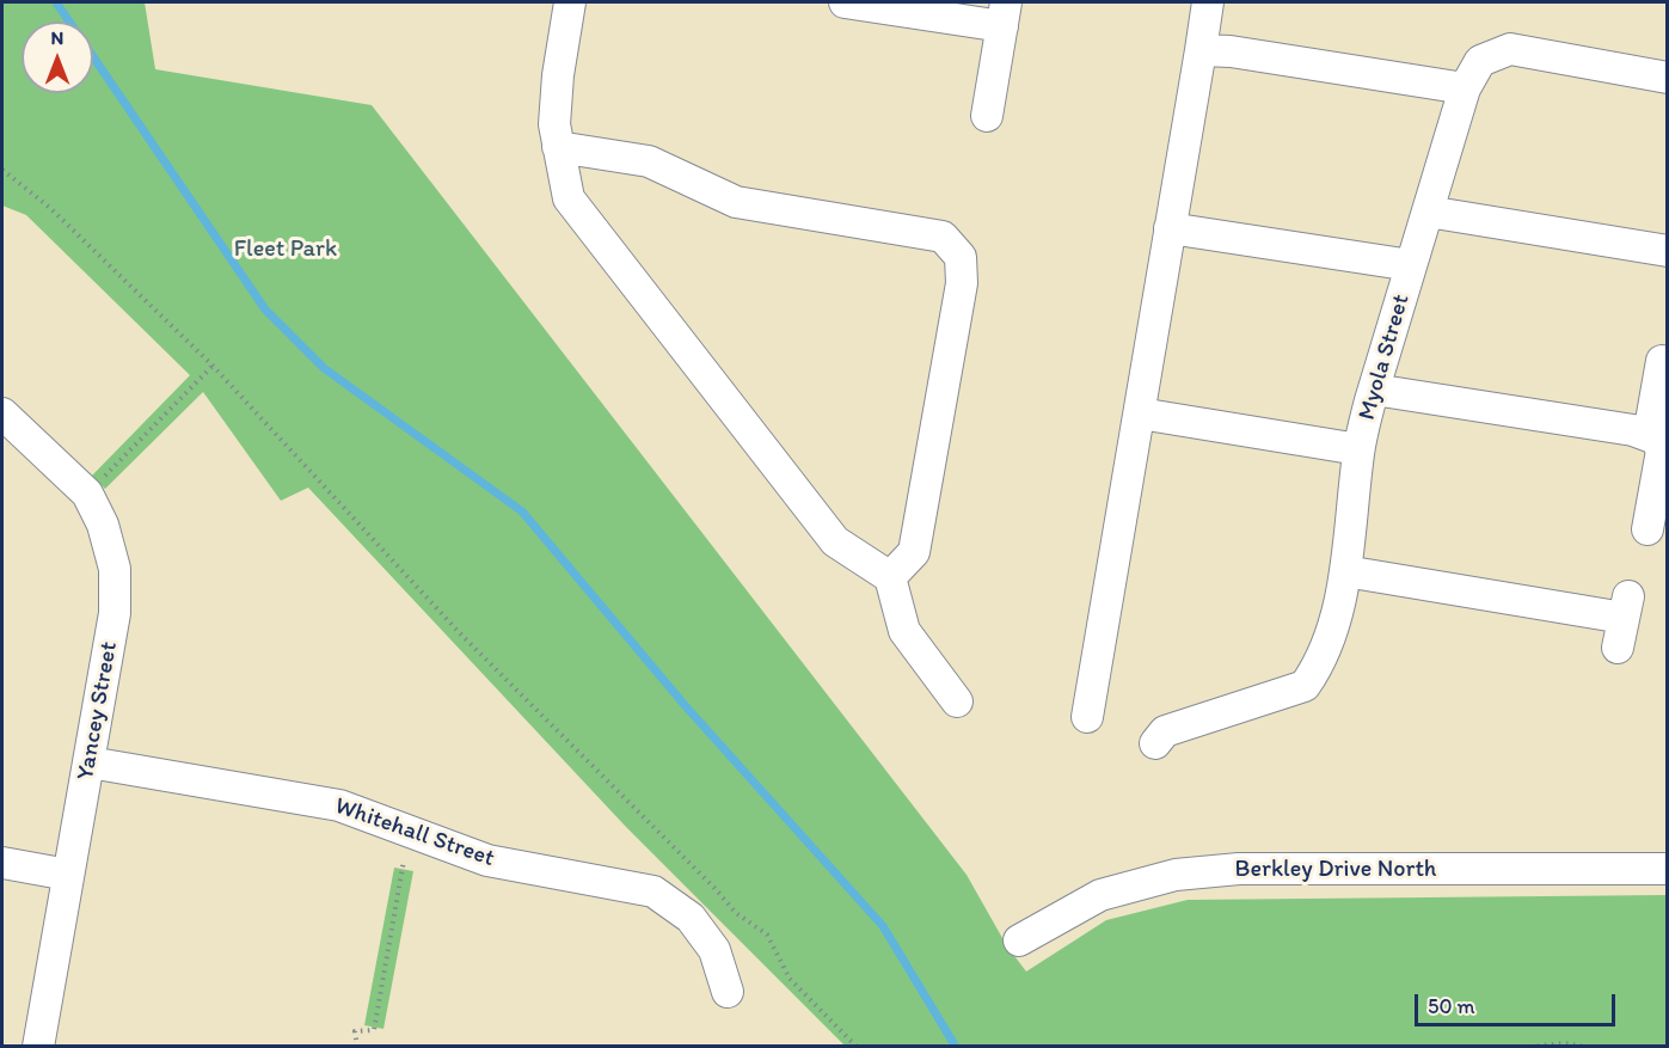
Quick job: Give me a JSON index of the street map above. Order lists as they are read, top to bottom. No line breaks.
{"streets":{"street":["Myola Street","Yancey Street","Whitehall Street","Berkley Drive North"]},"crossings":[["Yancey Street","Whitehall Street"]],"parks":["Fleet Park"],"scale_bar":"50 m","north":"top"}
